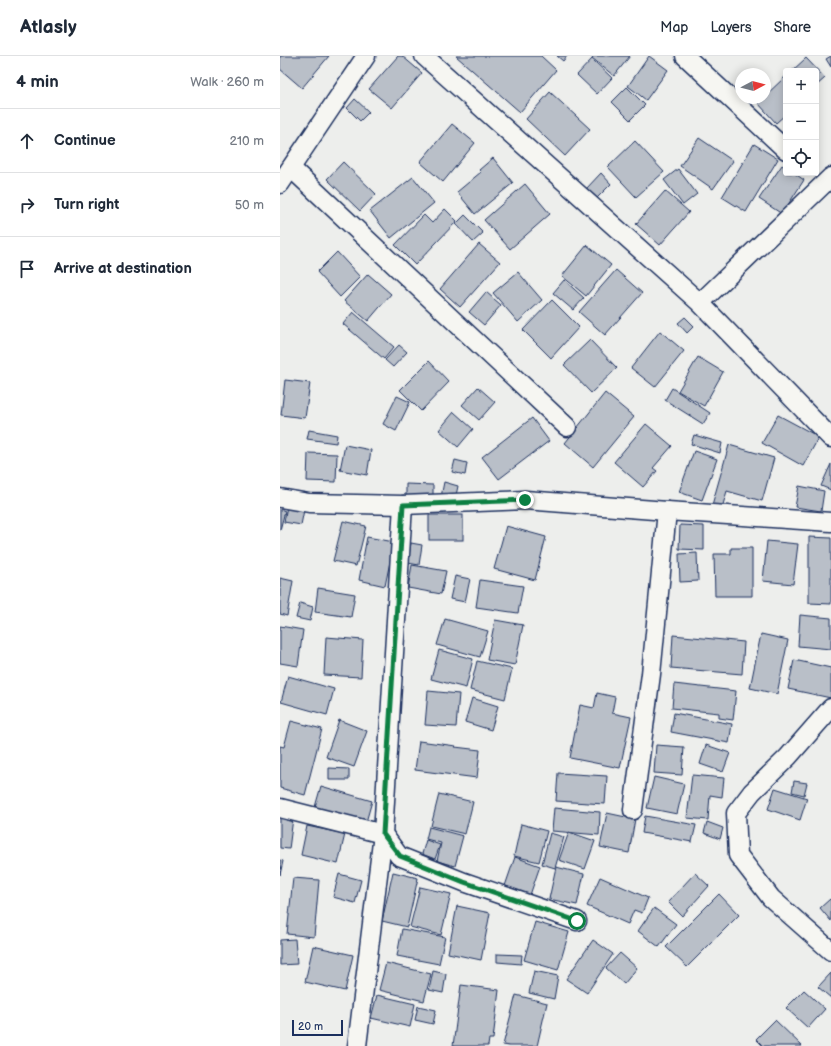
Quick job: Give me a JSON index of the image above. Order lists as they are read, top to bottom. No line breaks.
{"scale_bar":"20 m","north":"right","page":{"header":"Atlasly","nav":["Map","Layers","Share"],"heading":["4 min","Walk · 260 m"],"map_buttons":["+","−"],"list":[["Continue","210 m"],["Turn right","50 m"],"Arrive at destination"],"scale":"20 m"}}
